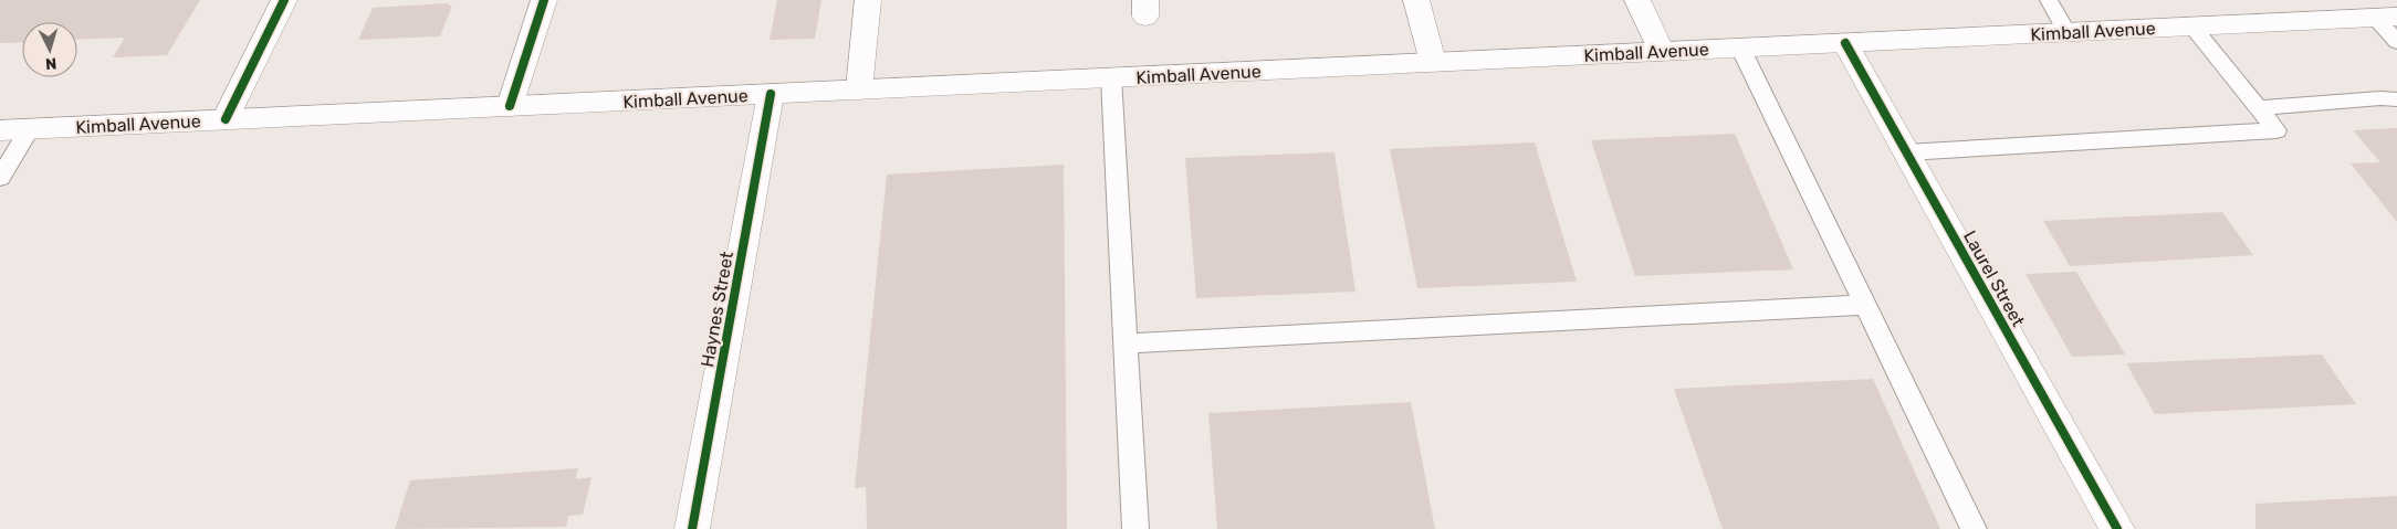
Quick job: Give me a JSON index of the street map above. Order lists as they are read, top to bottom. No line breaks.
{"streets":{"main road":["Kimball Avenue","Laurel Street","Haynes Street"]},"crossings":[["Kimball Avenue","Laurel Street"],["Kimball Avenue","Haynes Street"]],"north":"bottom"}
